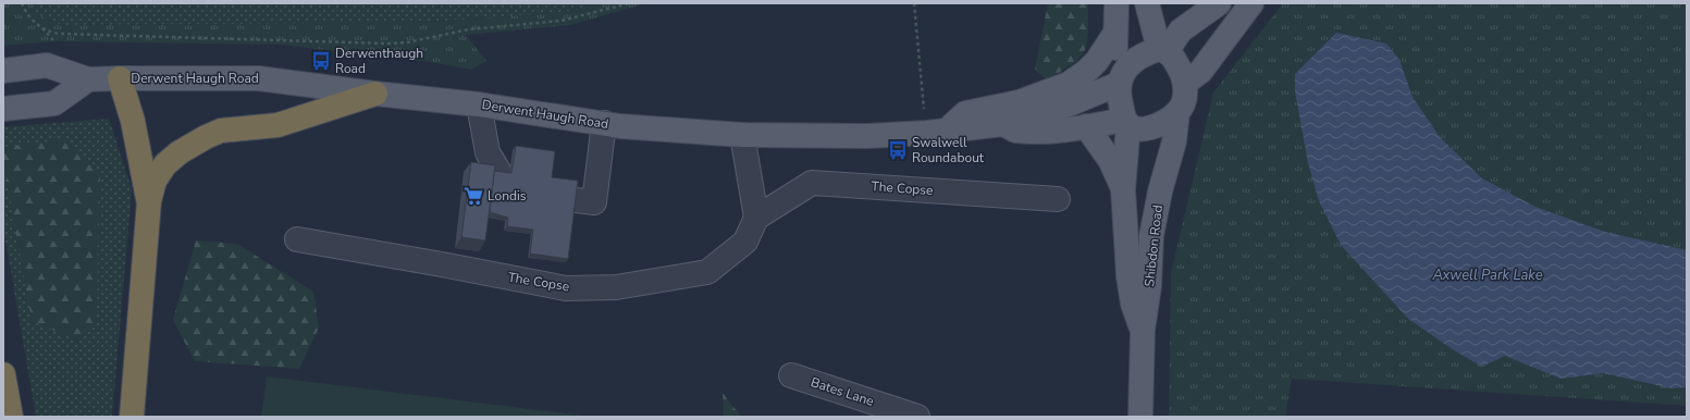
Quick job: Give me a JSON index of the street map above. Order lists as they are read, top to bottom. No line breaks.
{"streets":{"main road":["Derwent Haugh Road","Shibdon Road"],"street":["The Copse","Bates Lane"]},"crossings":[["Derwent Haugh Road","Shibdon Road"]],"water":["Axwell Park Lake"],"places":{"bus stop":["Derwenthaugh Road","Swalwell Roundabout"],"supermarket":["Londis"]}}
